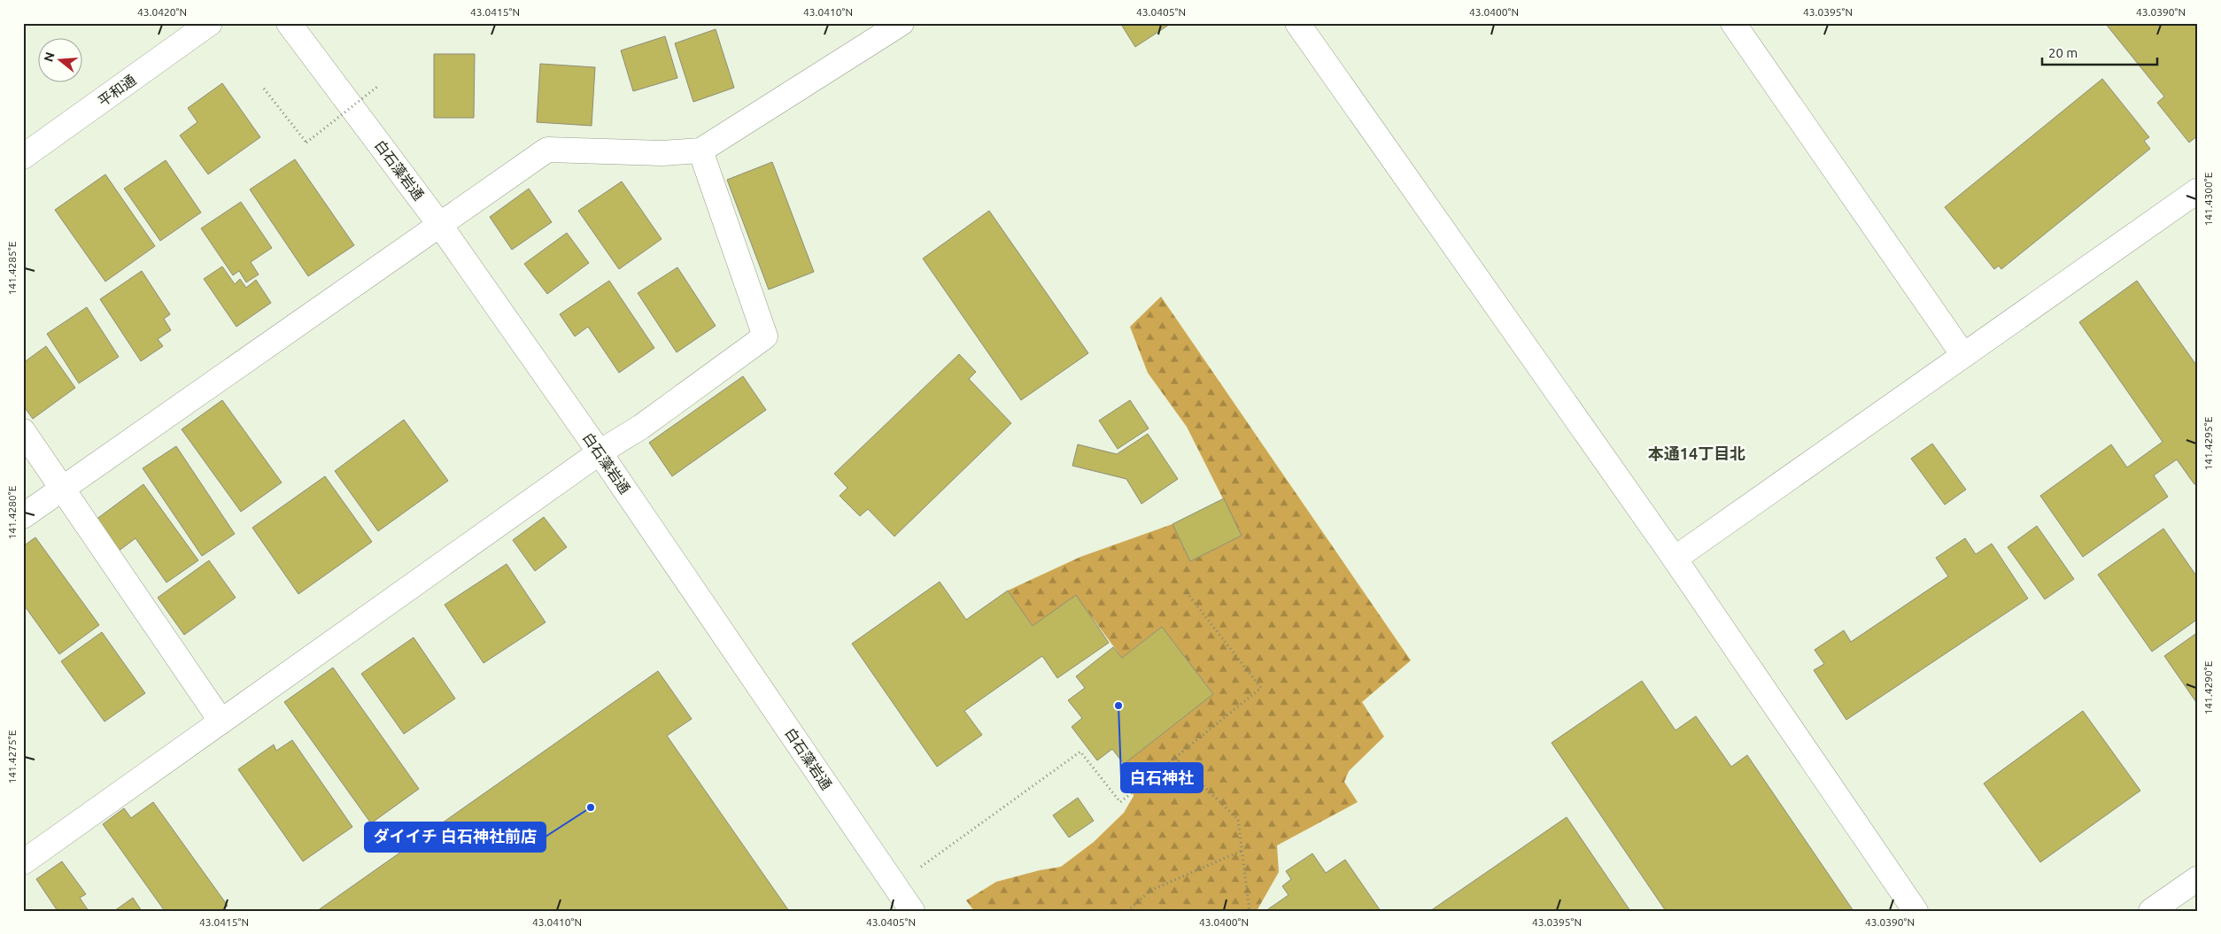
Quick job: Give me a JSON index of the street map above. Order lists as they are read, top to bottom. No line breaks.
{"streets":{"main road":["平和通","白石藻岩通"]},"districts":["本通14丁目北"],"places":["白石神社","ダイイチ 白石神社前店"],"scale_bar":"20 m","north":"left","coordinates":["43.0420°N","43.0415°N","43.0410°N","43.0405°N","43.0400°N","43.0395°N","43.0390°N","141.4300°E","141.4285°E","141.4295°E","141.4280°E","141.4290°E","141.4275°E"]}
